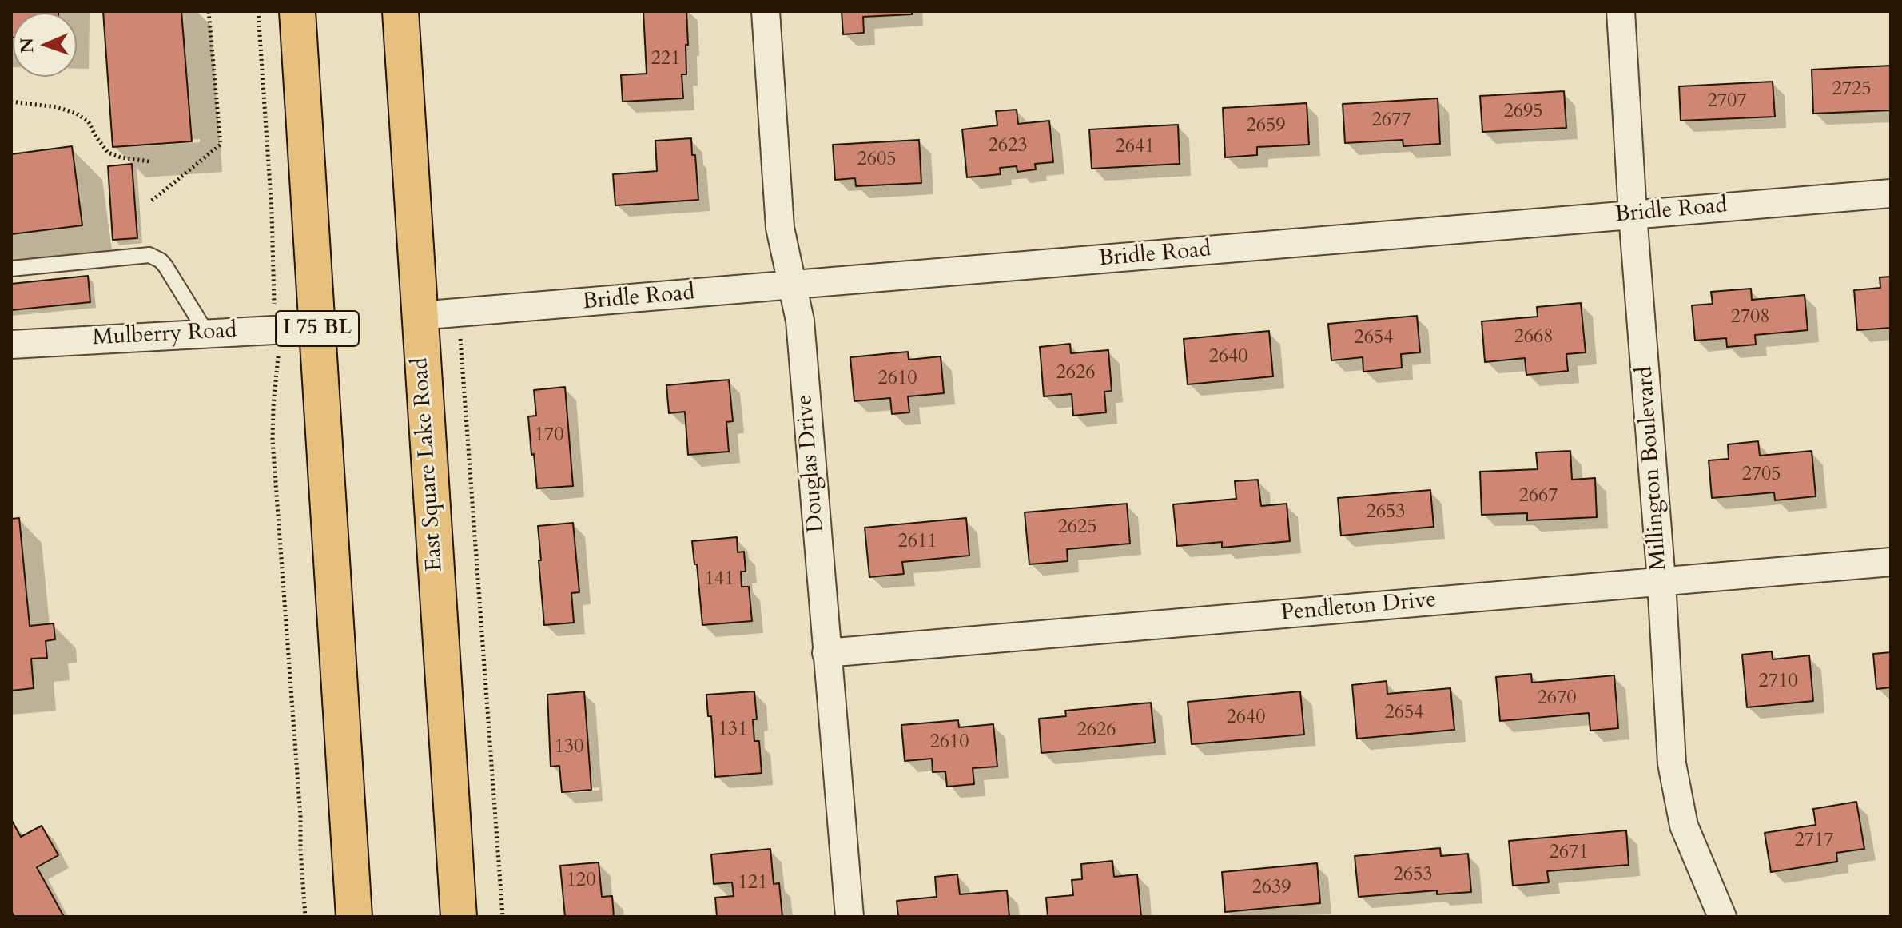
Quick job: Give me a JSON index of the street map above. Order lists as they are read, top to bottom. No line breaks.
{"streets":{"highway":["I 75 BL","East Square Lake Road"],"street":["Bridle Road","Mulberry Road","Douglas Drive","Millington Boulevard","Pendleton Drive"]},"crossings":[["Bridle Road","Douglas Drive"],["Bridle Road","East Square Lake Road"],["Bridle Road","Millington Boulevard"],["I 75 BL","Mulberry Road"],["Douglas Drive","Pendleton Drive"],["Millington Boulevard","Pendleton Drive"]],"house_numbers":["221","2725","2707","2695","2677","2659","2623","2641","2605","2708","2668","2654","2640","2626","2610","170","2705","2667","2653","2625","2611","141","2710","2670","2654","2640","131","2626","2610","130","2717","2671","2653","120","121","2639"],"north":"left"}
